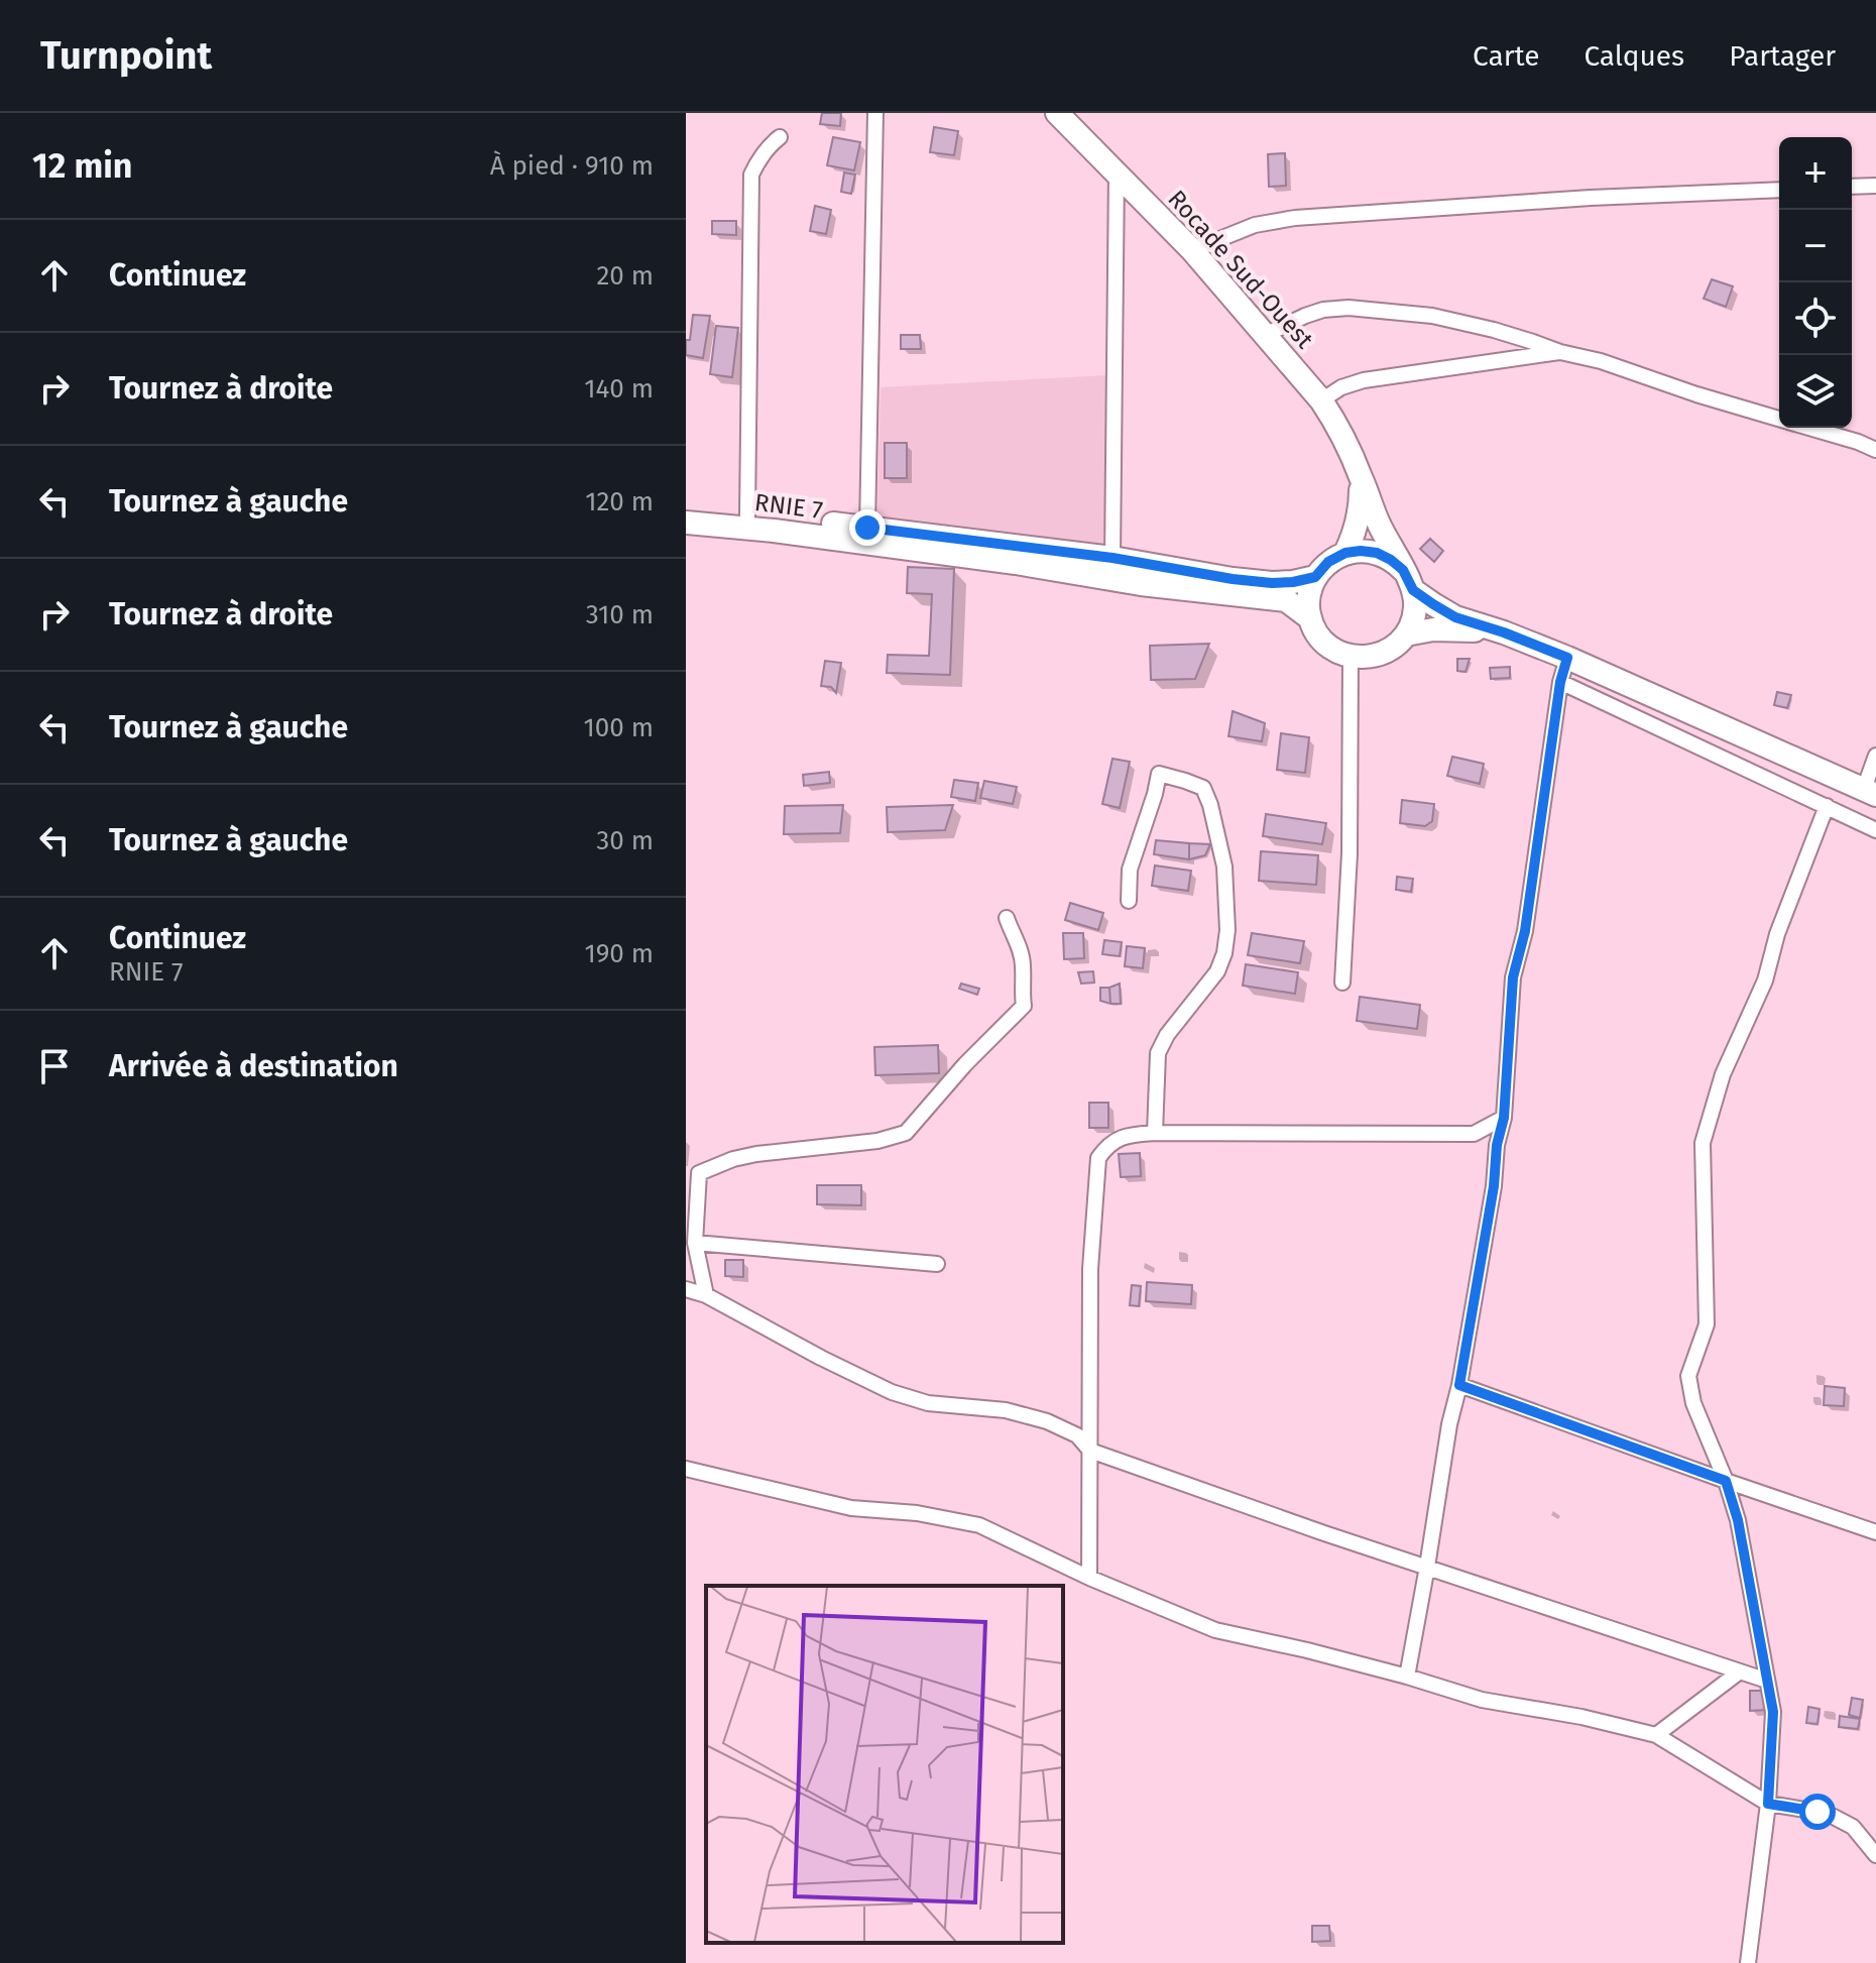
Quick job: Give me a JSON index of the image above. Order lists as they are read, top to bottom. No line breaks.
{"streets":{"main road":["Rocade Sud-Ouest","RNIE 7"]},"crossings":[["Rocade Sud-Ouest","RNIE 7"]],"page":{"header":"Turnpoint","nav":["Carte","Calques","Partager"],"heading":["12 min","À pied · 910 m"],"map_buttons":["+","−"],"list":[["Continuez","20 m"],["Tournez à droite","140 m"],["Tournez à gauche","120 m"],["Tournez à droite","310 m"],["Tournez à gauche","100 m"],["Tournez à gauche","30 m"],["Continuez","RNIE 7","190 m"],"Arrivée à destination"]}}
